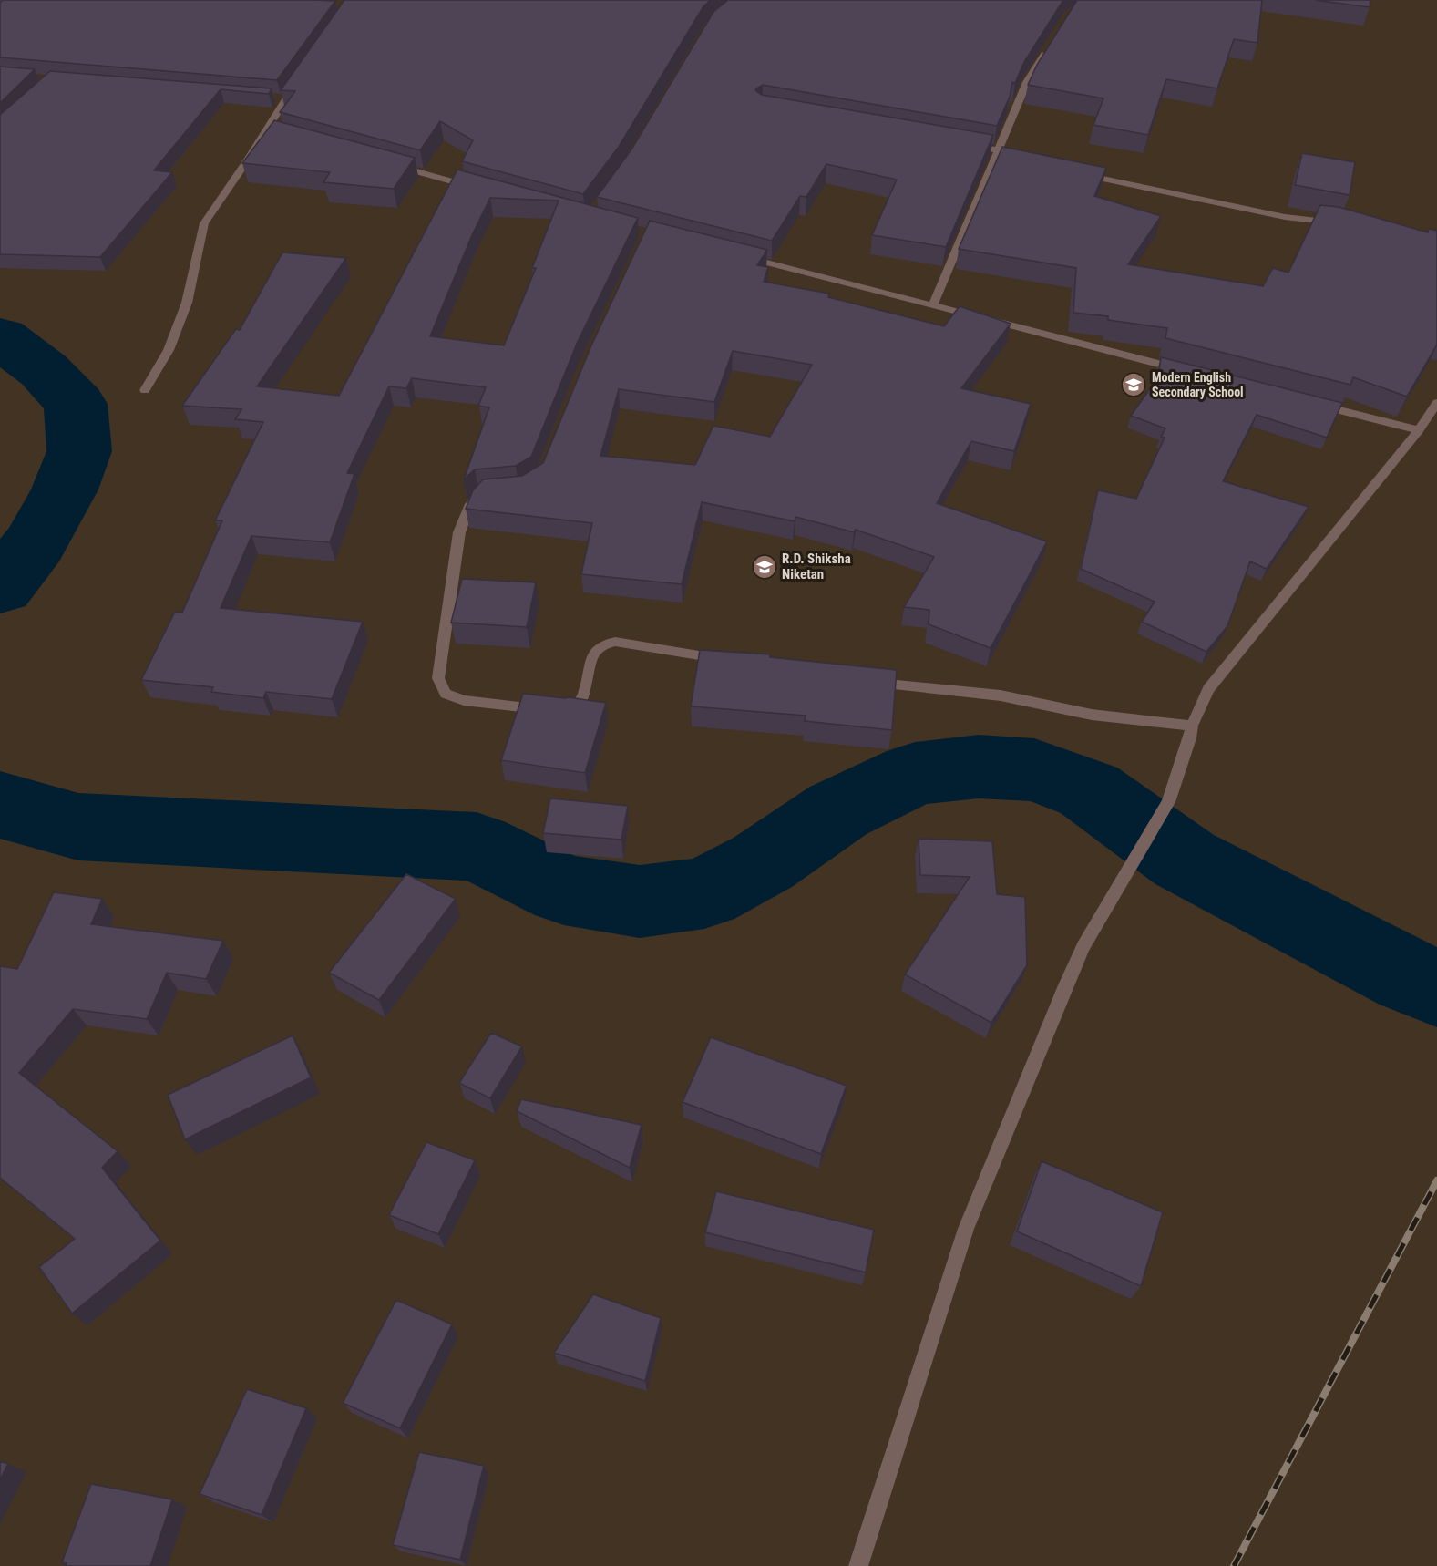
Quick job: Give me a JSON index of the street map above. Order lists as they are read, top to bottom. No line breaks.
{"places":{"school or university":["Modern English Secondary School","R.D. Shiksha Niketan"]}}
